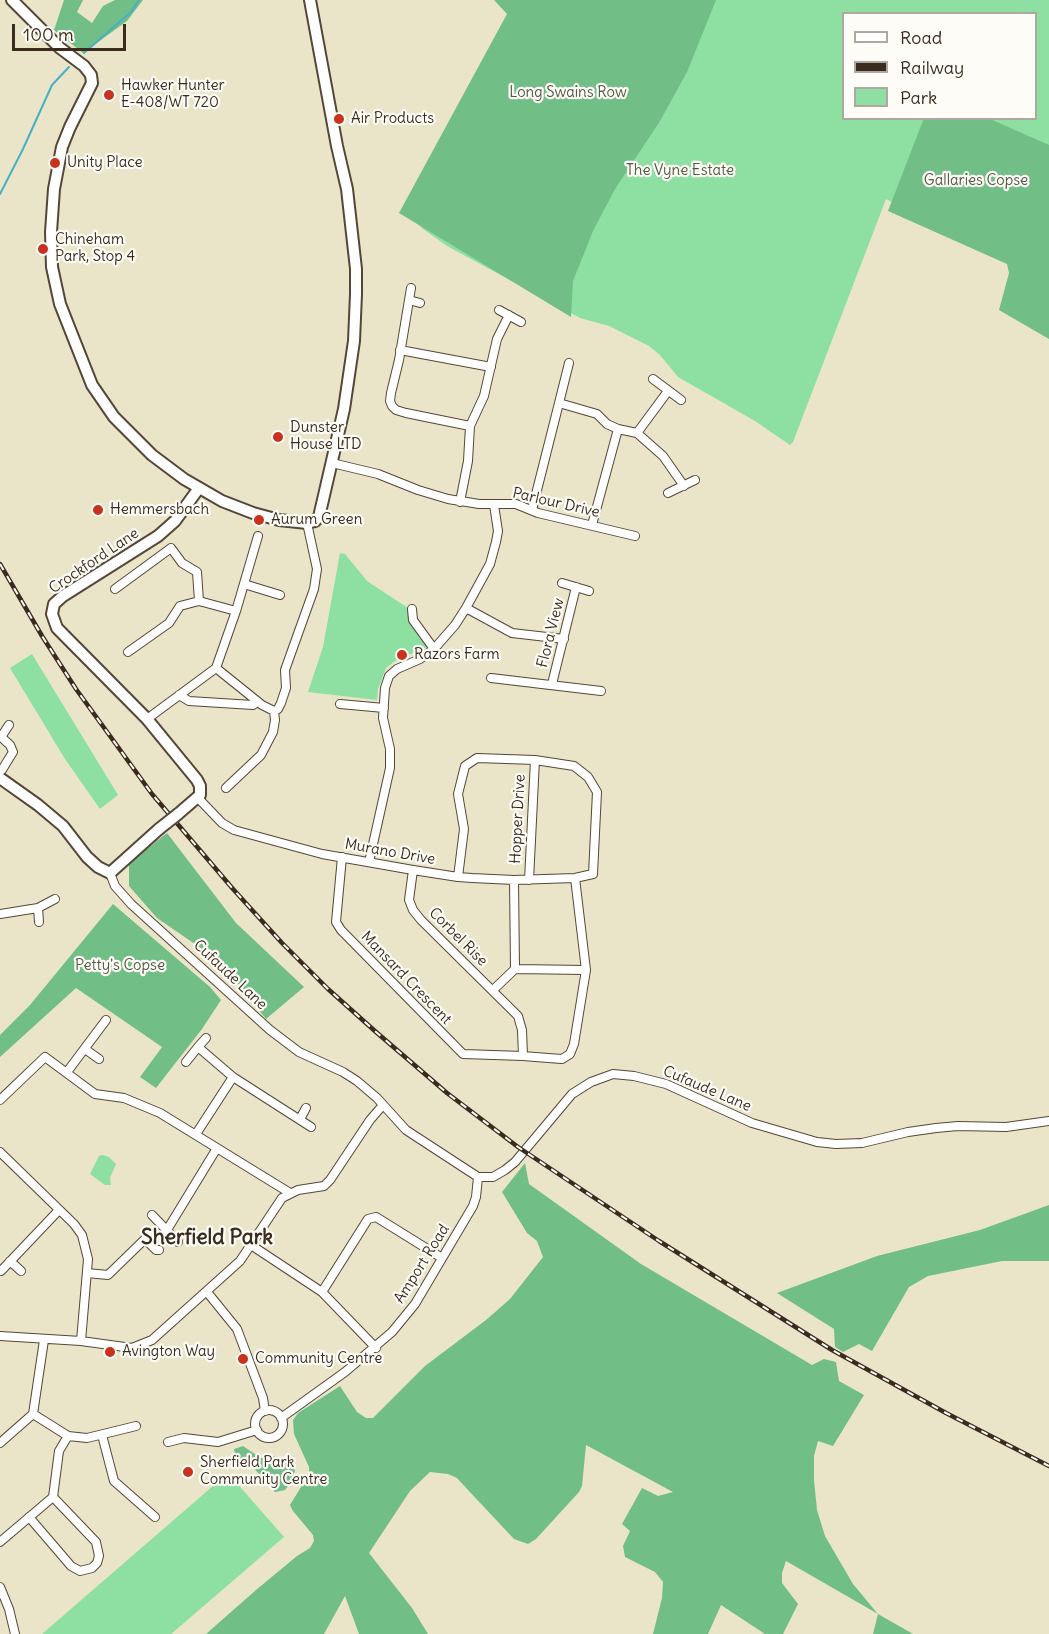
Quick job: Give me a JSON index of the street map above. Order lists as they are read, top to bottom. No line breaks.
{"streets":{"street":["Parlour Drive","Crockford Lane","Flora View","Hopper Drive","Murano Drive","Corbel Rise","Cufaude Lane","Mansard Crescent","Amport Road"]},"crossings":[["Crockford Lane","Murano Drive"],["Hopper Drive","Murano Drive"],["Murano Drive","Corbel Rise"],["Murano Drive","Mansard Crescent"],["Cufaude Lane","Amport Road"]],"districts":["Sherfield Park"],"parks":["Long Swains Row","The Vyne Estate","Gallaries Copse","Petty's Copse"],"places":["Hawker Hunter E-408/WT 720","Air Products","Unity Place","Chineham Park, Stop 4","Dunster House LTD","Hemmersbach","Aurum Green","Razors Farm","Avington Way","Community Centre","Sherfield Park Community Centre"],"legend":["Road","Railway","Park"],"scale_bar":"100 m"}
